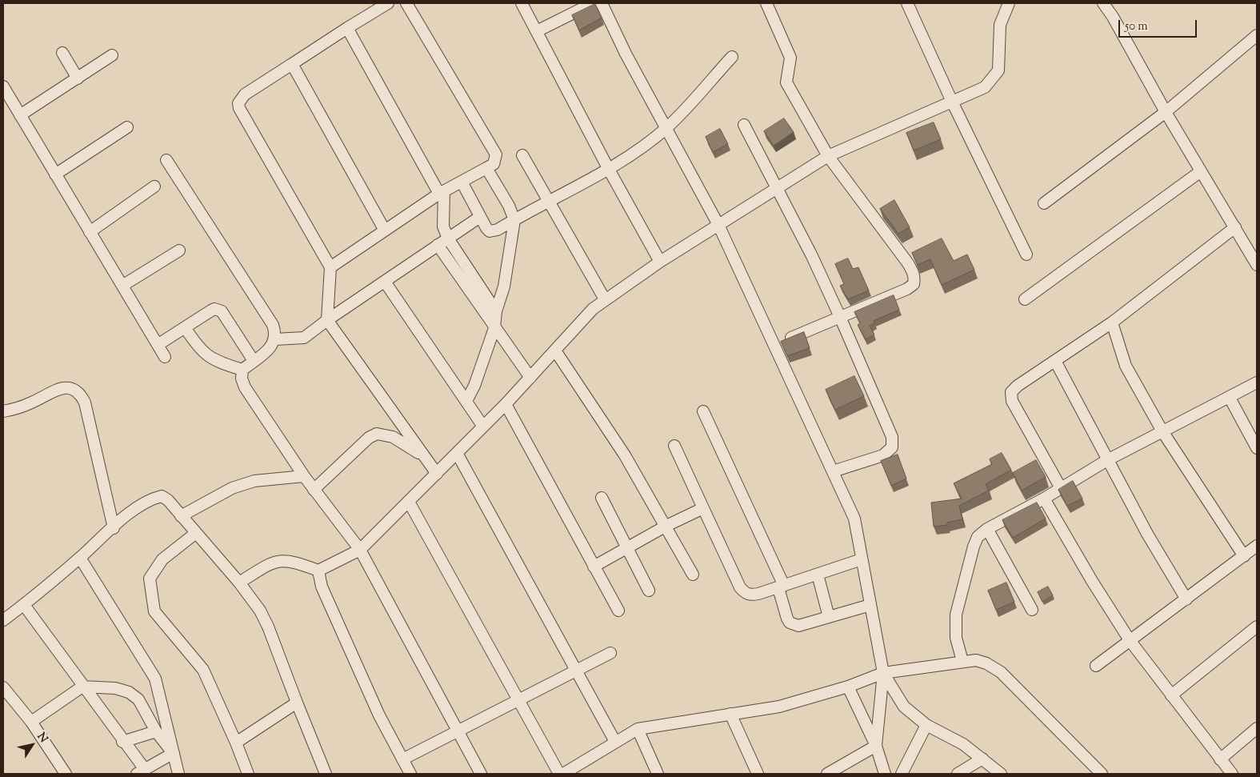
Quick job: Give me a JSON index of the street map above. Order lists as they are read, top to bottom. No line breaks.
{"scale_bar":"50 m","north":"top right"}
